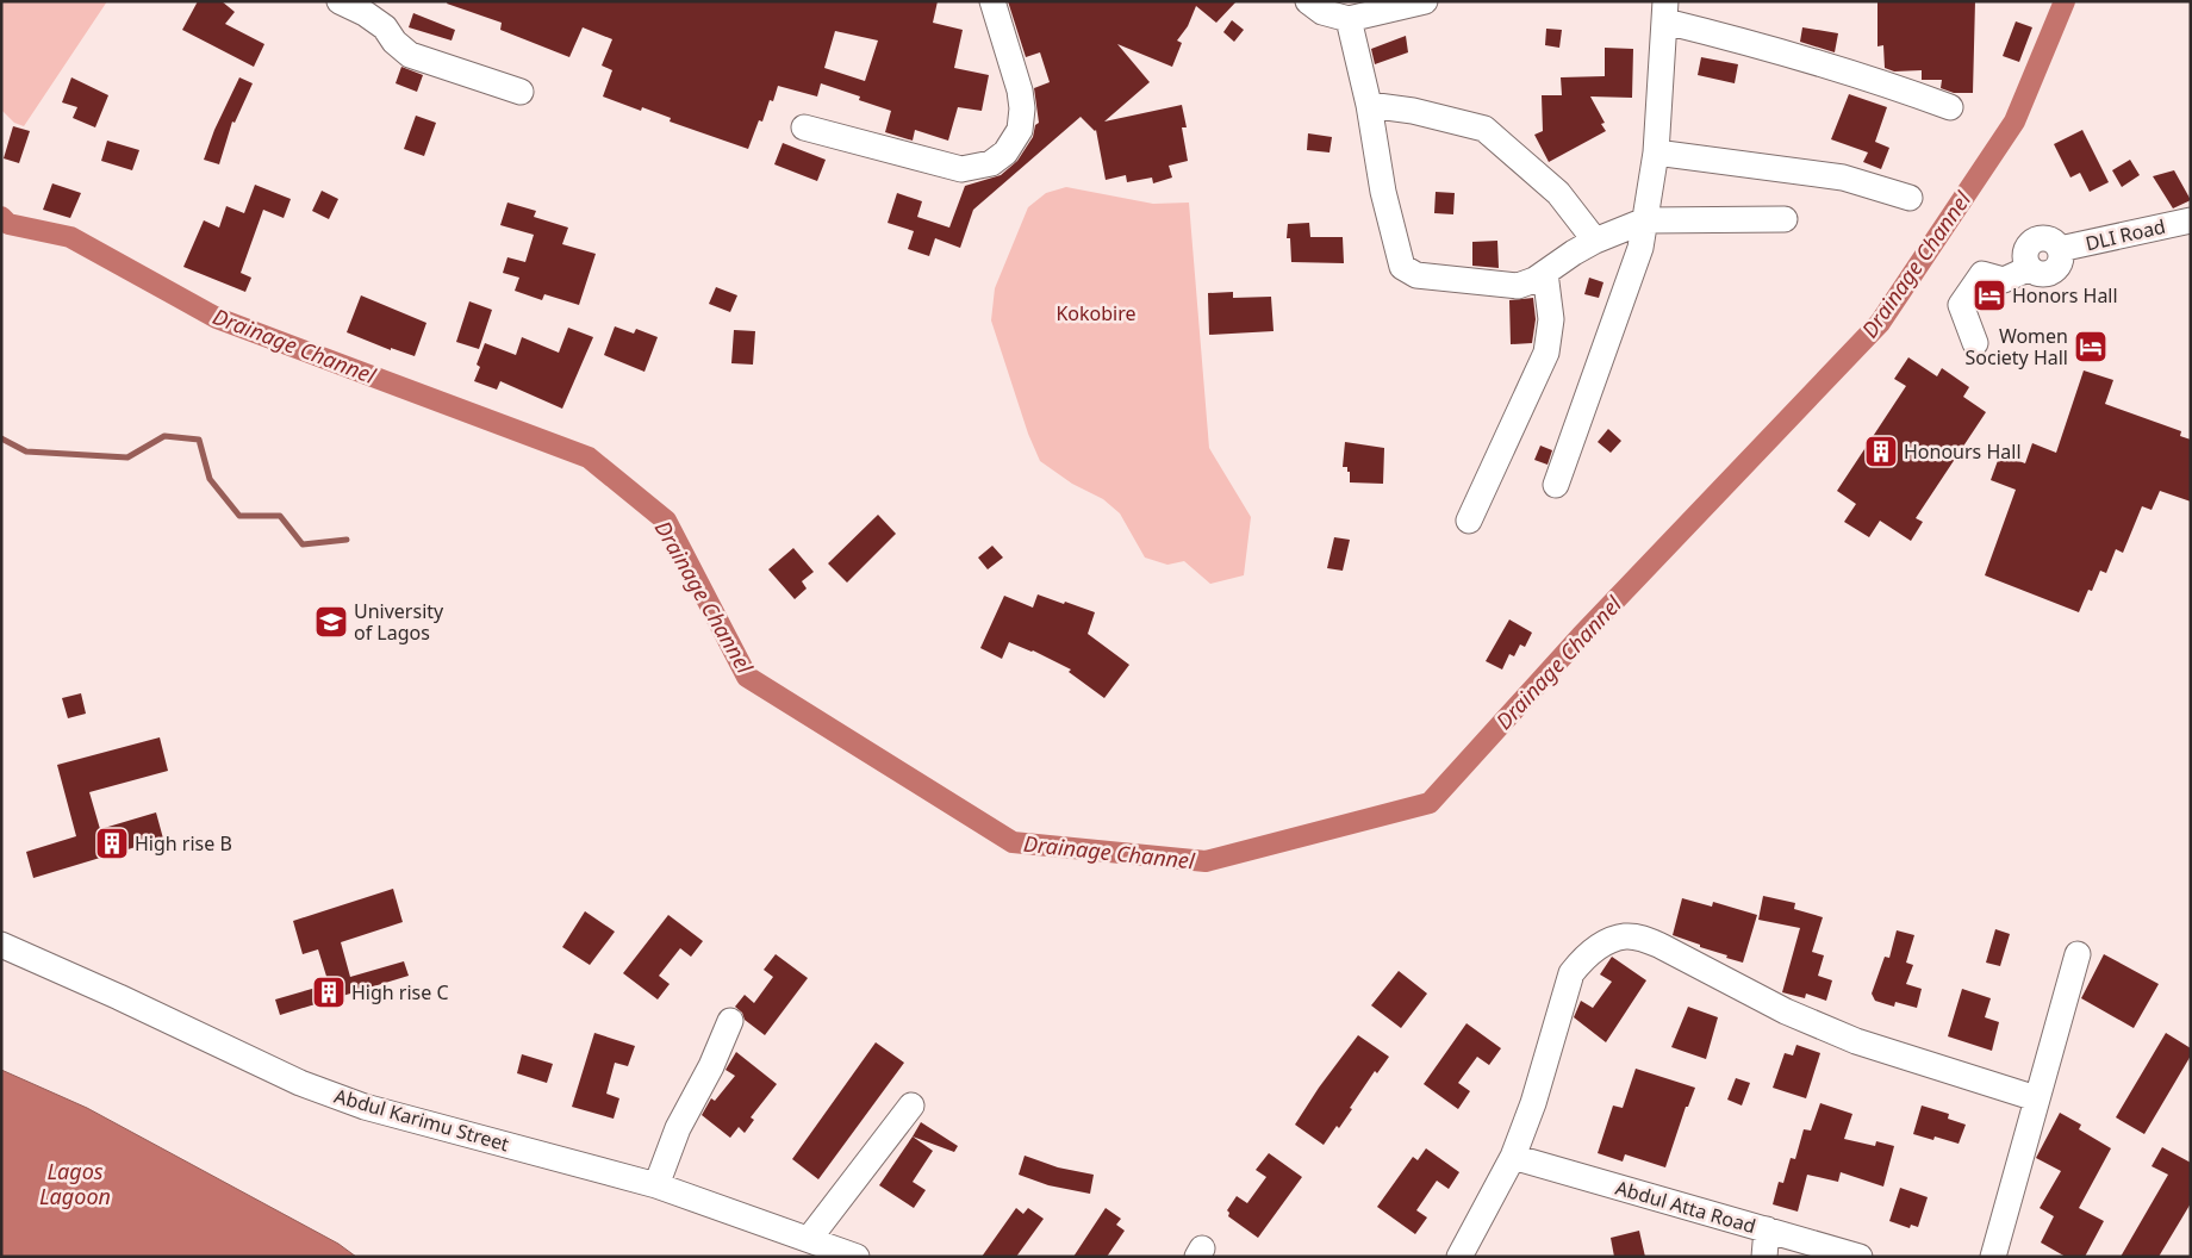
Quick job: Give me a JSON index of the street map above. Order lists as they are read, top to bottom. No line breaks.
{"streets":{"street":["DLI Road","Abdul Karimu Street","Abdul Atta Road"]},"water":["Drainage Channel","Lagos Lagoon"],"parks":["Kokobire"],"places":{"hotel":["Honors Hall","Women Society Hall"],"building":["Honours Hall","High rise B","High rise C"],"school or university":["University of Lagos"]}}
